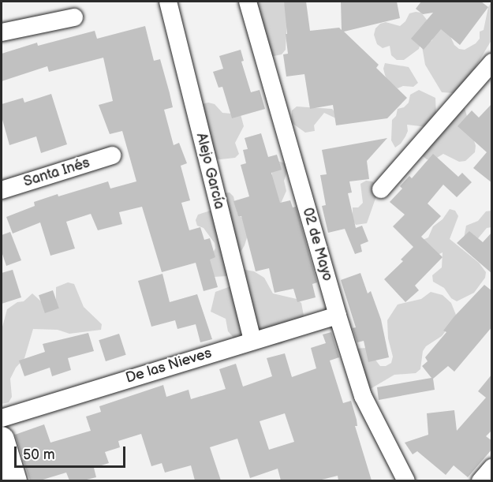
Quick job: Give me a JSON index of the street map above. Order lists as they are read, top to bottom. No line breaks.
{"streets":{"street":["Alejo García","Santa Inés","02 de Mayo","De las Nieves"]},"crossings":[["Alejo García","De las Nieves"],["02 de Mayo","De las Nieves"]],"scale_bar":"50 m"}
